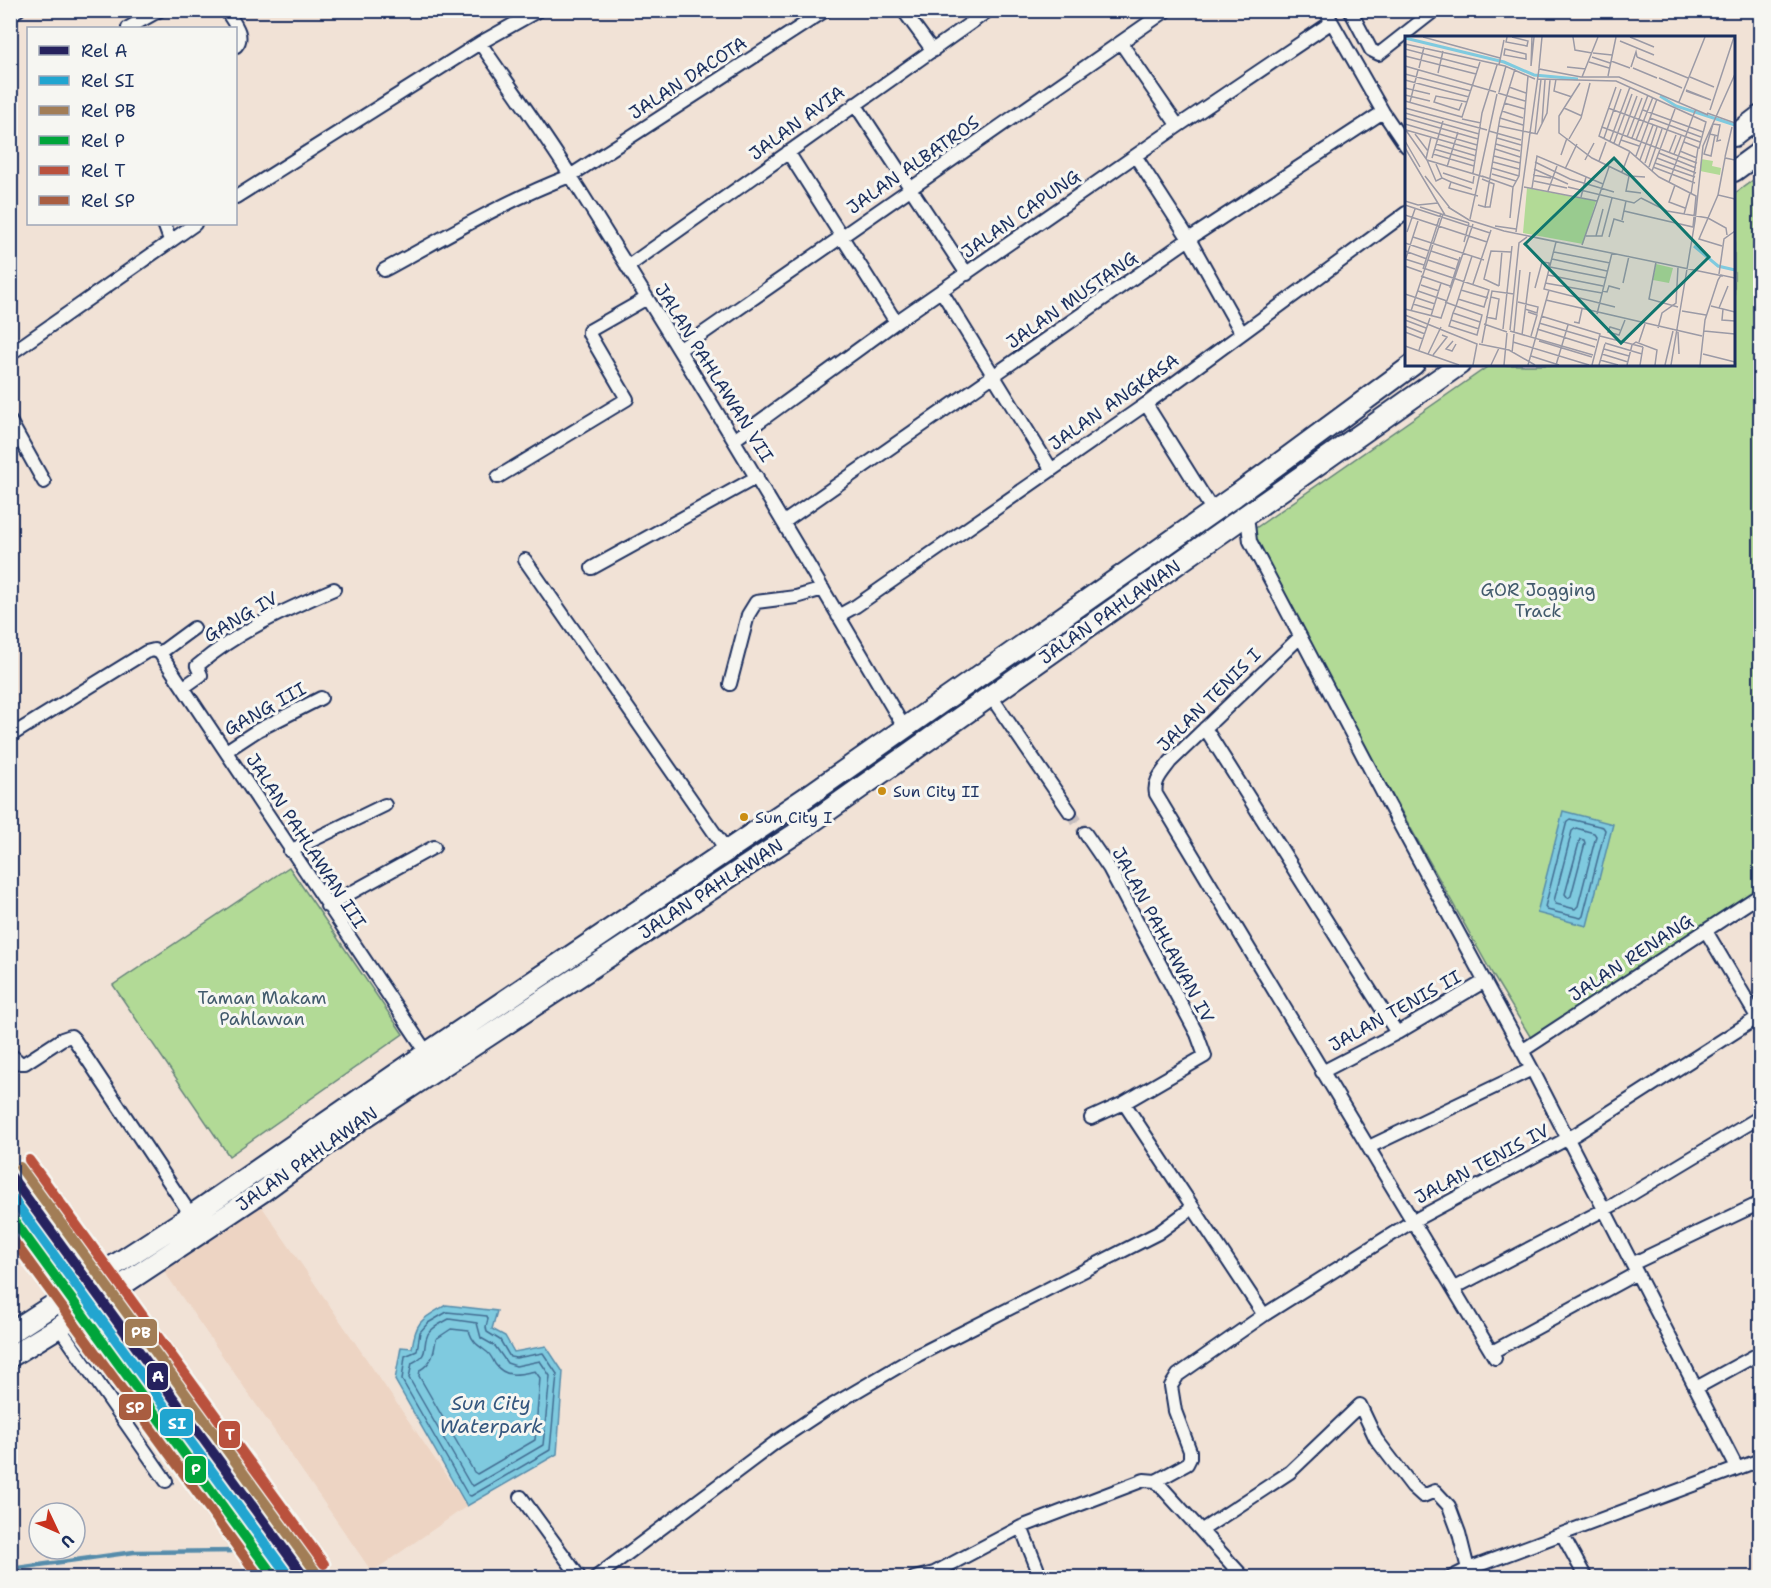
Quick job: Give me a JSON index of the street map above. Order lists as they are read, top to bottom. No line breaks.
{"streets":{"main road":["JALAN PAHLAWAN"],"street":["JALAN DACOTA","JALAN AVIA","JALAN ALBATROS","JALAN CAPUNG","JALAN MUSTANG","JALAN PAHLAWAN VII","JALAN ANGKASA","GANG IV","JALAN TENIS I","GANG III","JALAN PAHLAWAN III","JALAN PAHLAWAN IV","JALAN RENANG","JALAN TENIS II","JALAN TENIS IV"]},"crossings":[["JALAN DACOTA","JALAN PAHLAWAN VII"],["JALAN AVIA","JALAN PAHLAWAN VII"],["JALAN ALBATROS","JALAN PAHLAWAN VII"],["JALAN CAPUNG","JALAN PAHLAWAN VII"],["JALAN MUSTANG","JALAN PAHLAWAN VII"],["JALAN PAHLAWAN VII","JALAN ANGKASA"],["JALAN PAHLAWAN VII","JALAN PAHLAWAN"],["JALAN PAHLAWAN","JALAN PAHLAWAN III"],["GANG IV","JALAN PAHLAWAN III"],["JALAN TENIS I","JALAN TENIS II"],["GANG III","JALAN PAHLAWAN III"]],"water":["Sun City Waterpark"],"parks":["GOR Jogging Track","Taman Makam Pahlawan"],"places":["Sun City II","Sun City I"],"lines":["rail line T","rail line PB","rail line A","rail line SI","rail line P","rail line SP"],"legend":["Rel A","Rel SI","Rel PB","Rel P","Rel T","Rel SP"],"north":"bottom right"}
